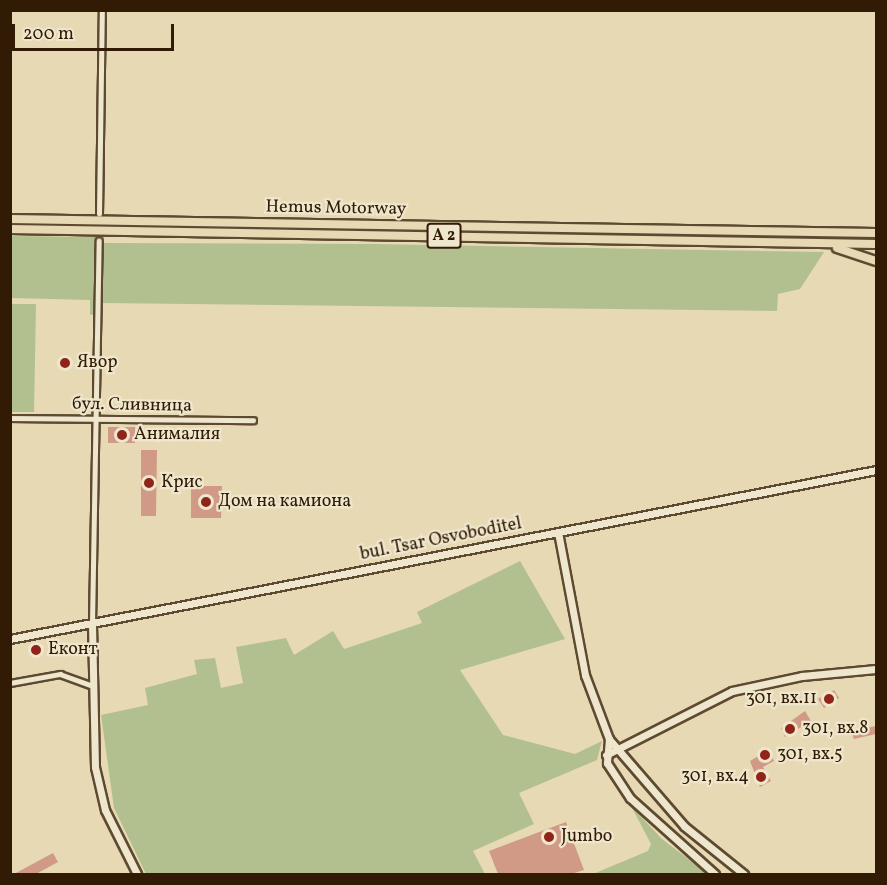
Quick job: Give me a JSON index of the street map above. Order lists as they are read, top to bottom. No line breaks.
{"streets":{"highway":["Hemus Motorway","A 2"],"street":["бул. Сливница","bul. Tsar Osvoboditel"]},"places":["Явор","Анималия","Крис","Дом на камиона","Еконт","301, вх.11","301, вх.8","301, вх.5","301, вх.4","Jumbo"],"scale_bar":"200 m"}
